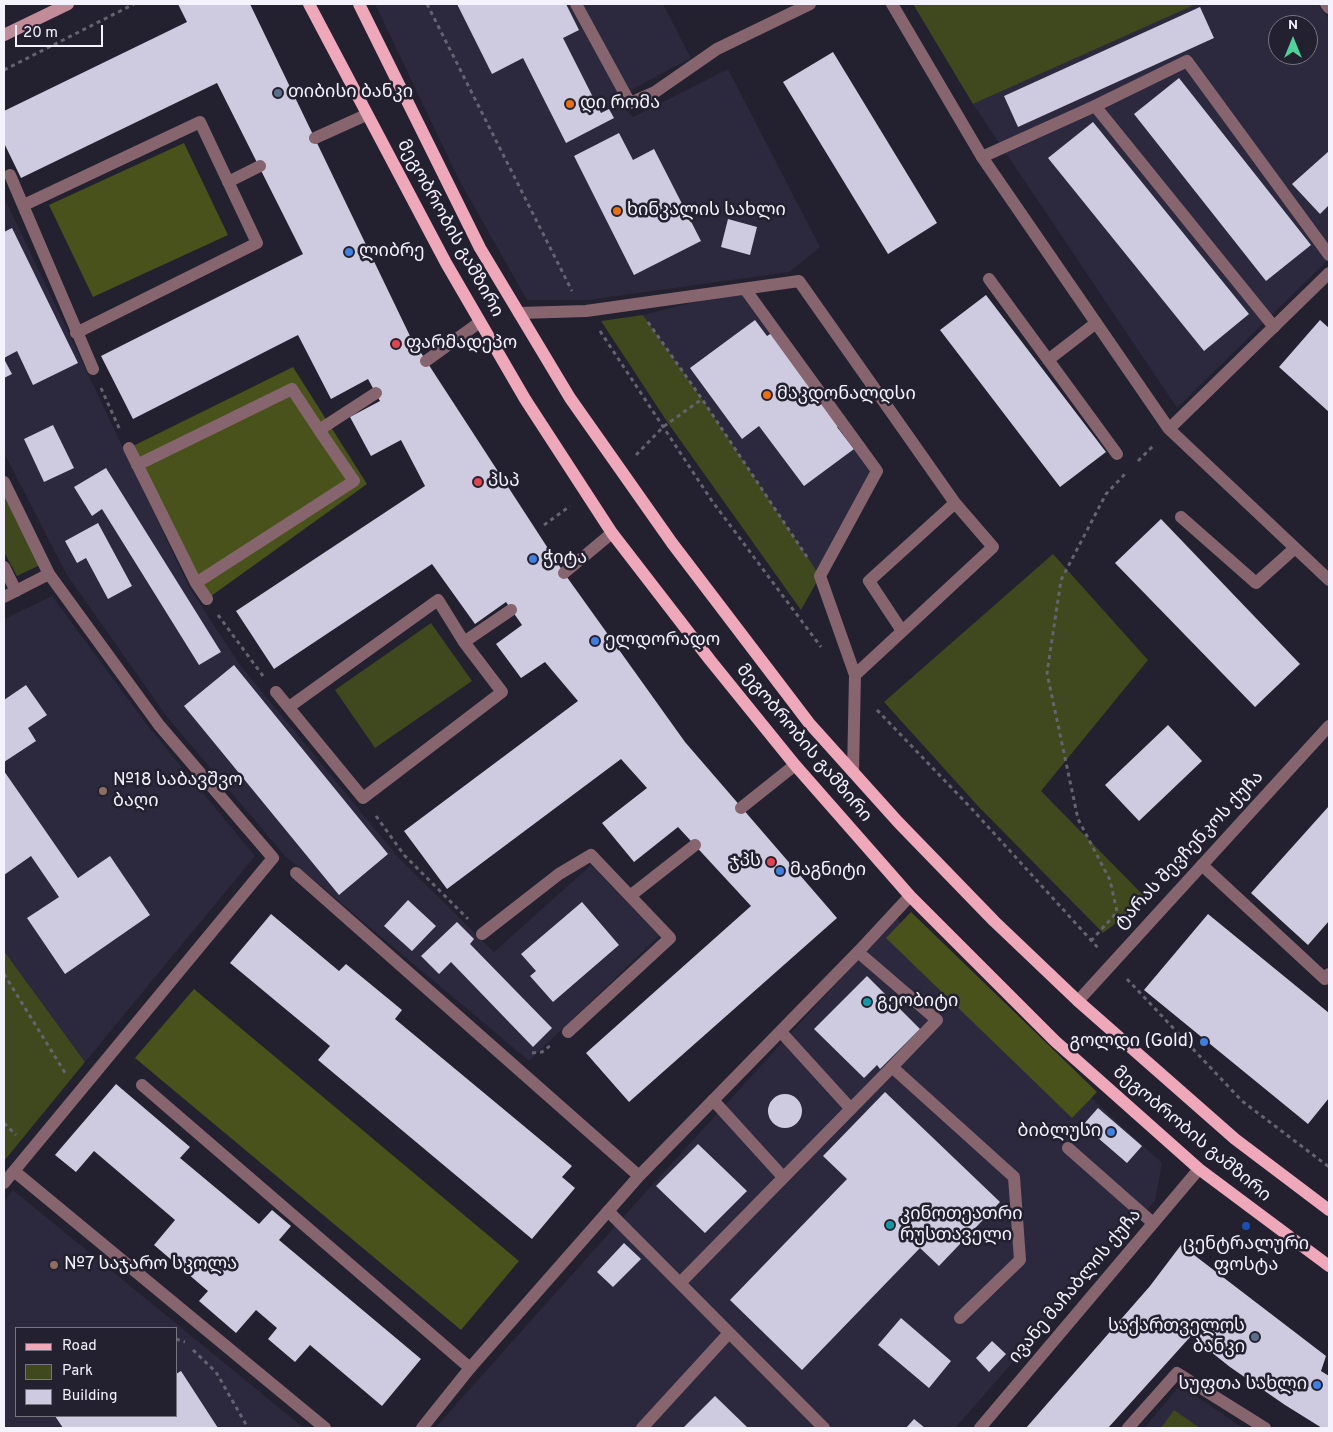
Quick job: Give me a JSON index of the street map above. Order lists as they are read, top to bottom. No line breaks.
{"streets":{"main road":["მეგობრობის გამზირი"],"street":["ტარას შევჩენკოს ქუჩა","ივანე მაჩაბლის ქუჩა"]},"crossings":[["მეგობრობის გამზირი","ტარას შევჩენკოს ქუჩა"],["მეგობრობის გამზირი","ივანე მაჩაბლის ქუჩა"]],"places":["თიბისი ბანკი","დი რომა","ხინკალის სახლი","ლიბრე","ფარმადეპო","მაკდონალდსი","პსპ","ჭიტა","ელდორადო","№18 საბავშვო ბაღი","ჯპს","მაგნიტი","გეობიტი","გოლდი (Gold)","ბიბლუსი","კინოთეათრი რუსთაველი","ცენტრალური ფოსტა","№7 საჯარო სკოლა","საქართველოს ბანკი","სუფთა სახლი"],"legend":["Road","Park","Building"],"scale_bar":"20 m","north":"top"}
